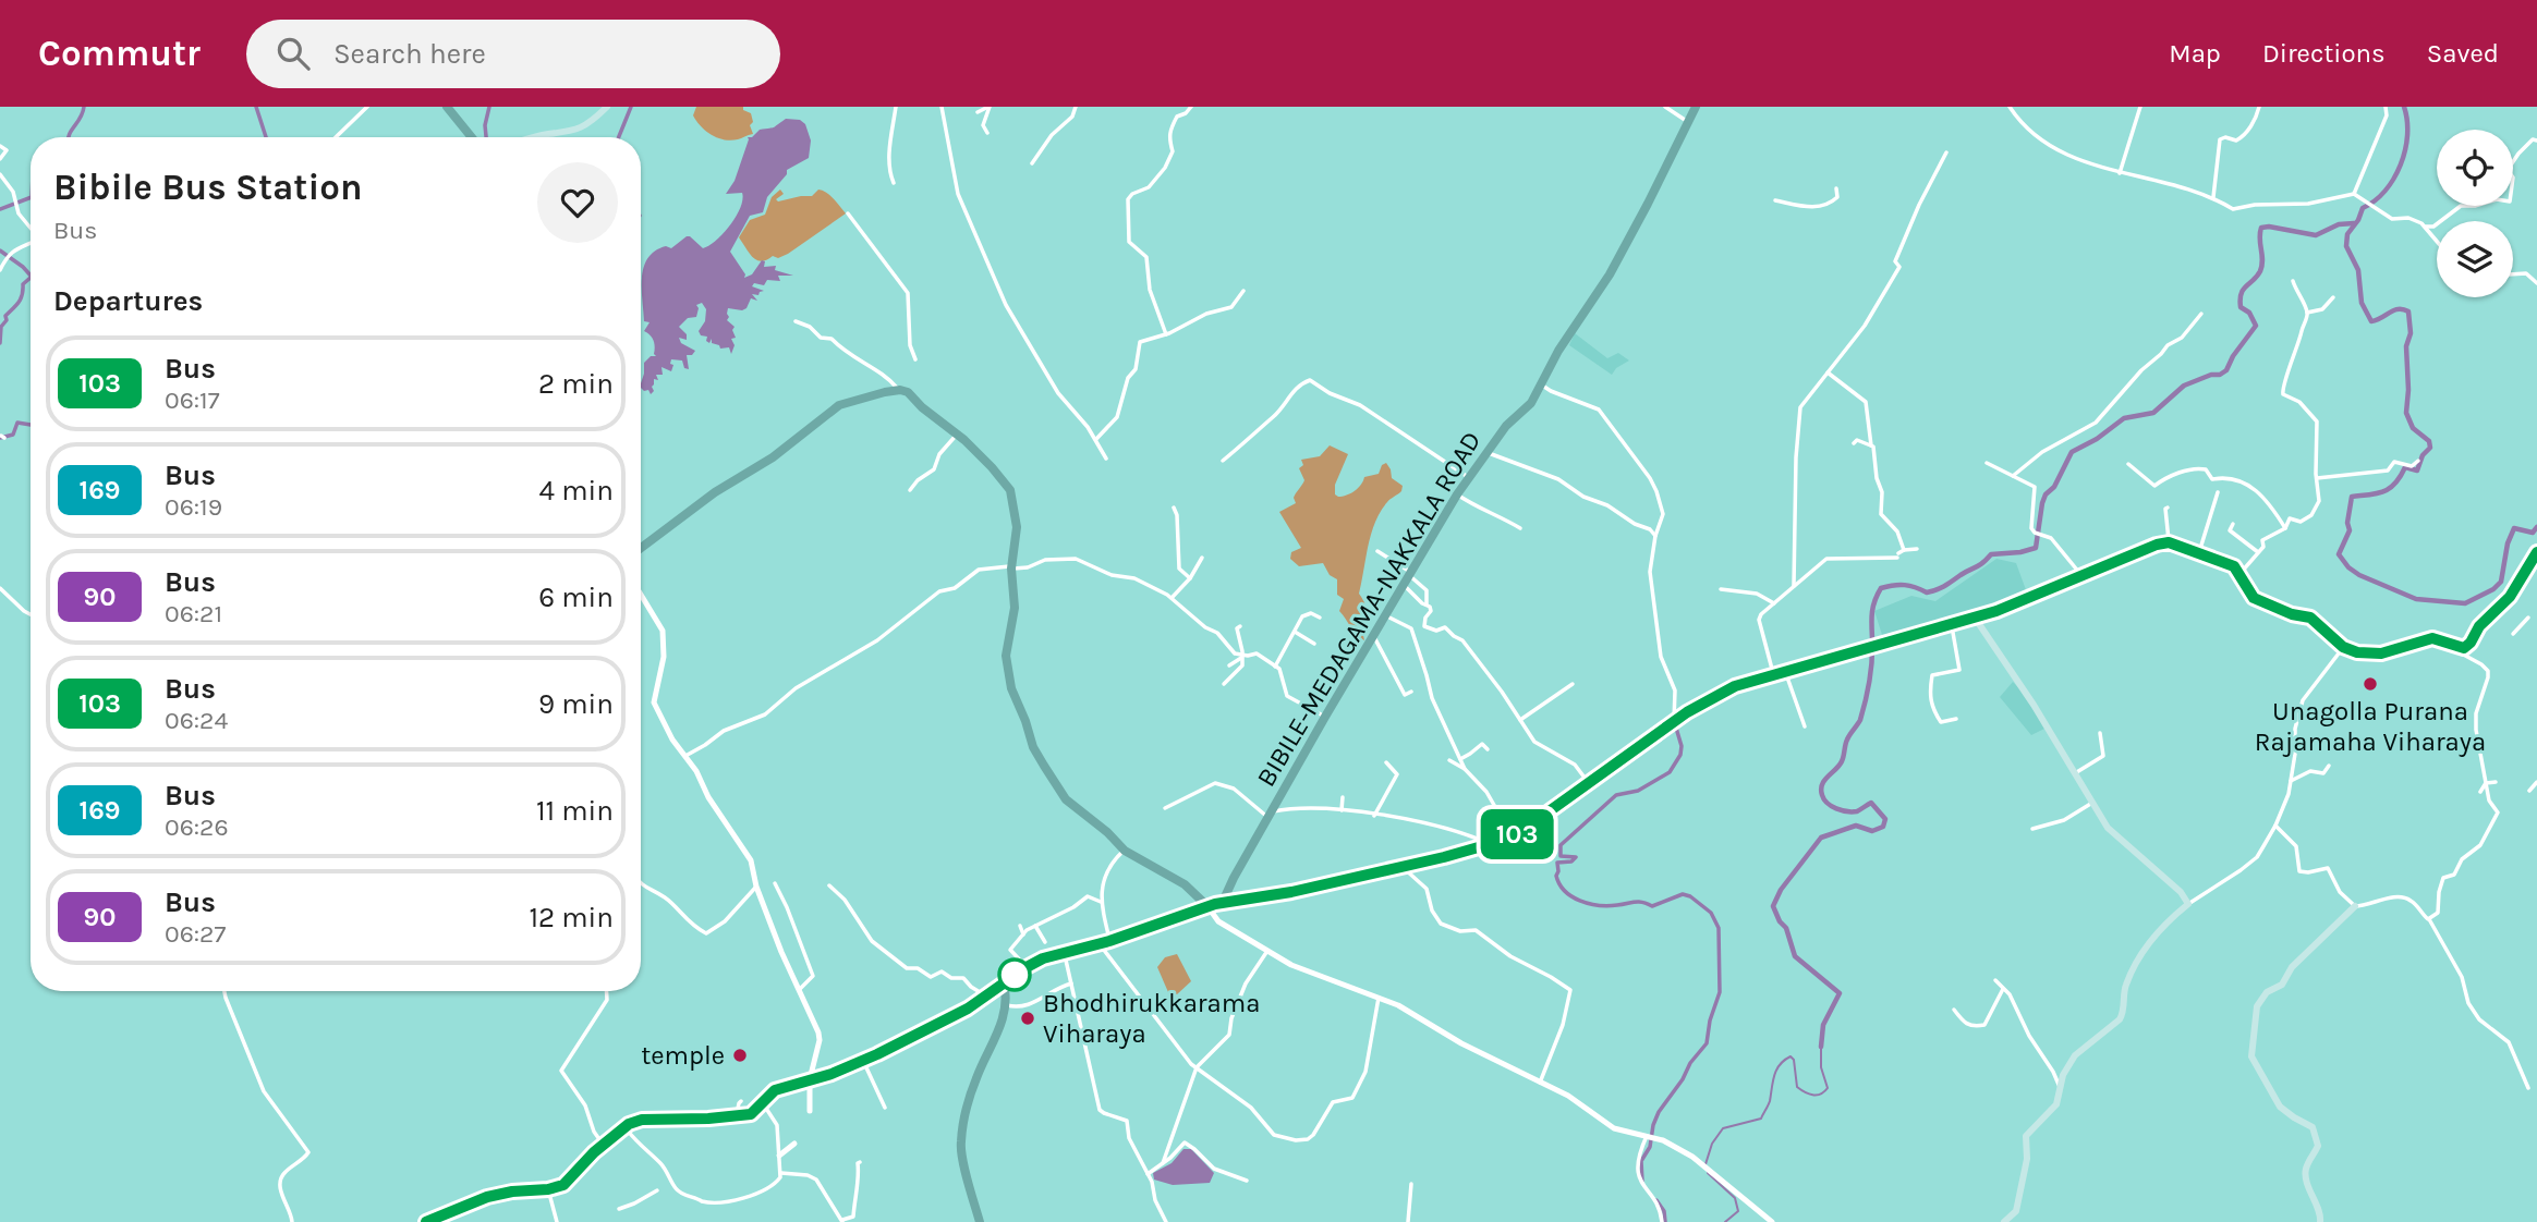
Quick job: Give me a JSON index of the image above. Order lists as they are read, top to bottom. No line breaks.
{"streets":{"main road":["BIBILE-MEDAGAMA-NAKKALA ROAD"]},"places":["Unagolla Purana Rajamaha Viharaya","Bhodhirukkarama Viharaya","temple"],"lines":["bus line 103"],"page":{"header":"Commutr","search":"Search here","nav":["Map","Directions","Saved"],"on_map":"103","heading":[["Bibile Bus Station","Bus"],"Departures"],"list":[{"mark":"103","name":"Bus","note":"06:17","value":"2 min"},{"mark":"169","name":"Bus","note":"06:19","value":"4 min"},{"mark":"90","name":"Bus","note":"06:21","value":"6 min"},{"mark":"103","name":"Bus","note":"06:24","value":"9 min"},{"mark":"169","name":"Bus","note":"06:26","value":"11 min"},{"mark":"90","name":"Bus","note":"06:27","value":"12 min"}]}}
